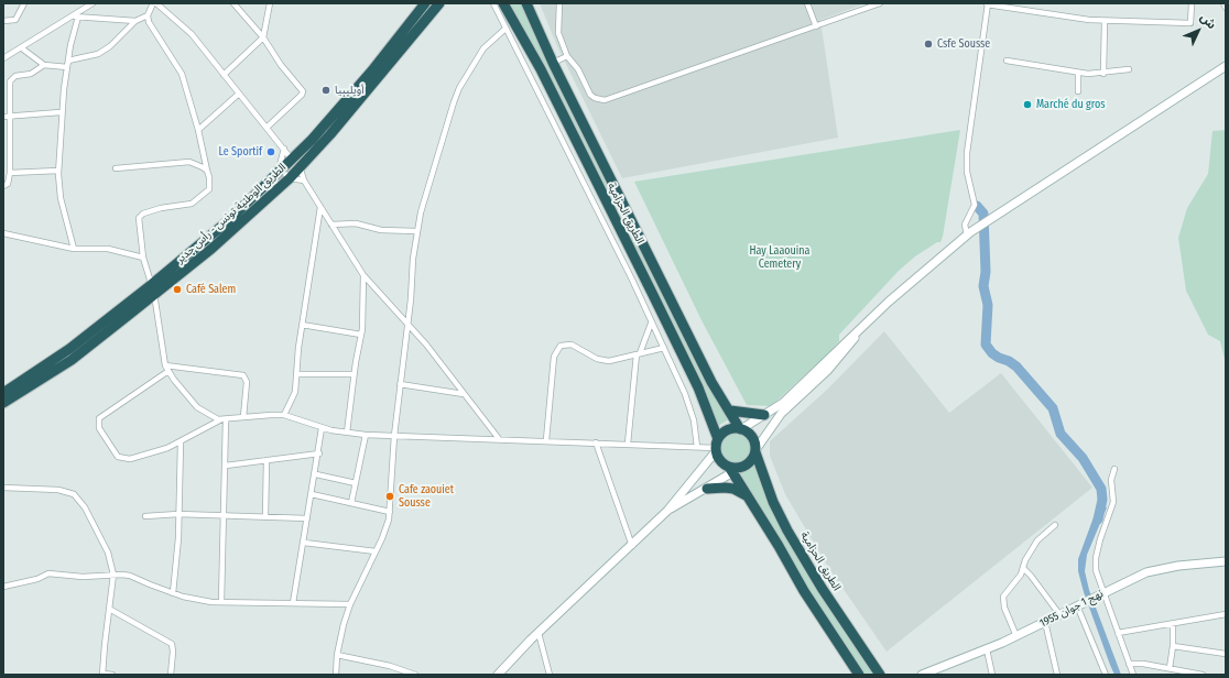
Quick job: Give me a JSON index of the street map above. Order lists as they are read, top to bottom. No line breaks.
{"streets":{"highway":["الطريق الوطنية تونس - رأس جدير","الطريق الحزامية"],"main road":["نهج 1 جوان 1955"]},"parks":["Hay Laaouina Cemetery"],"places":["Csfe Sousse","أويليبيا","Marché du gros","Le Sportif","Café Salem","Cafe zaouiet Sousse"],"north":"top right"}
